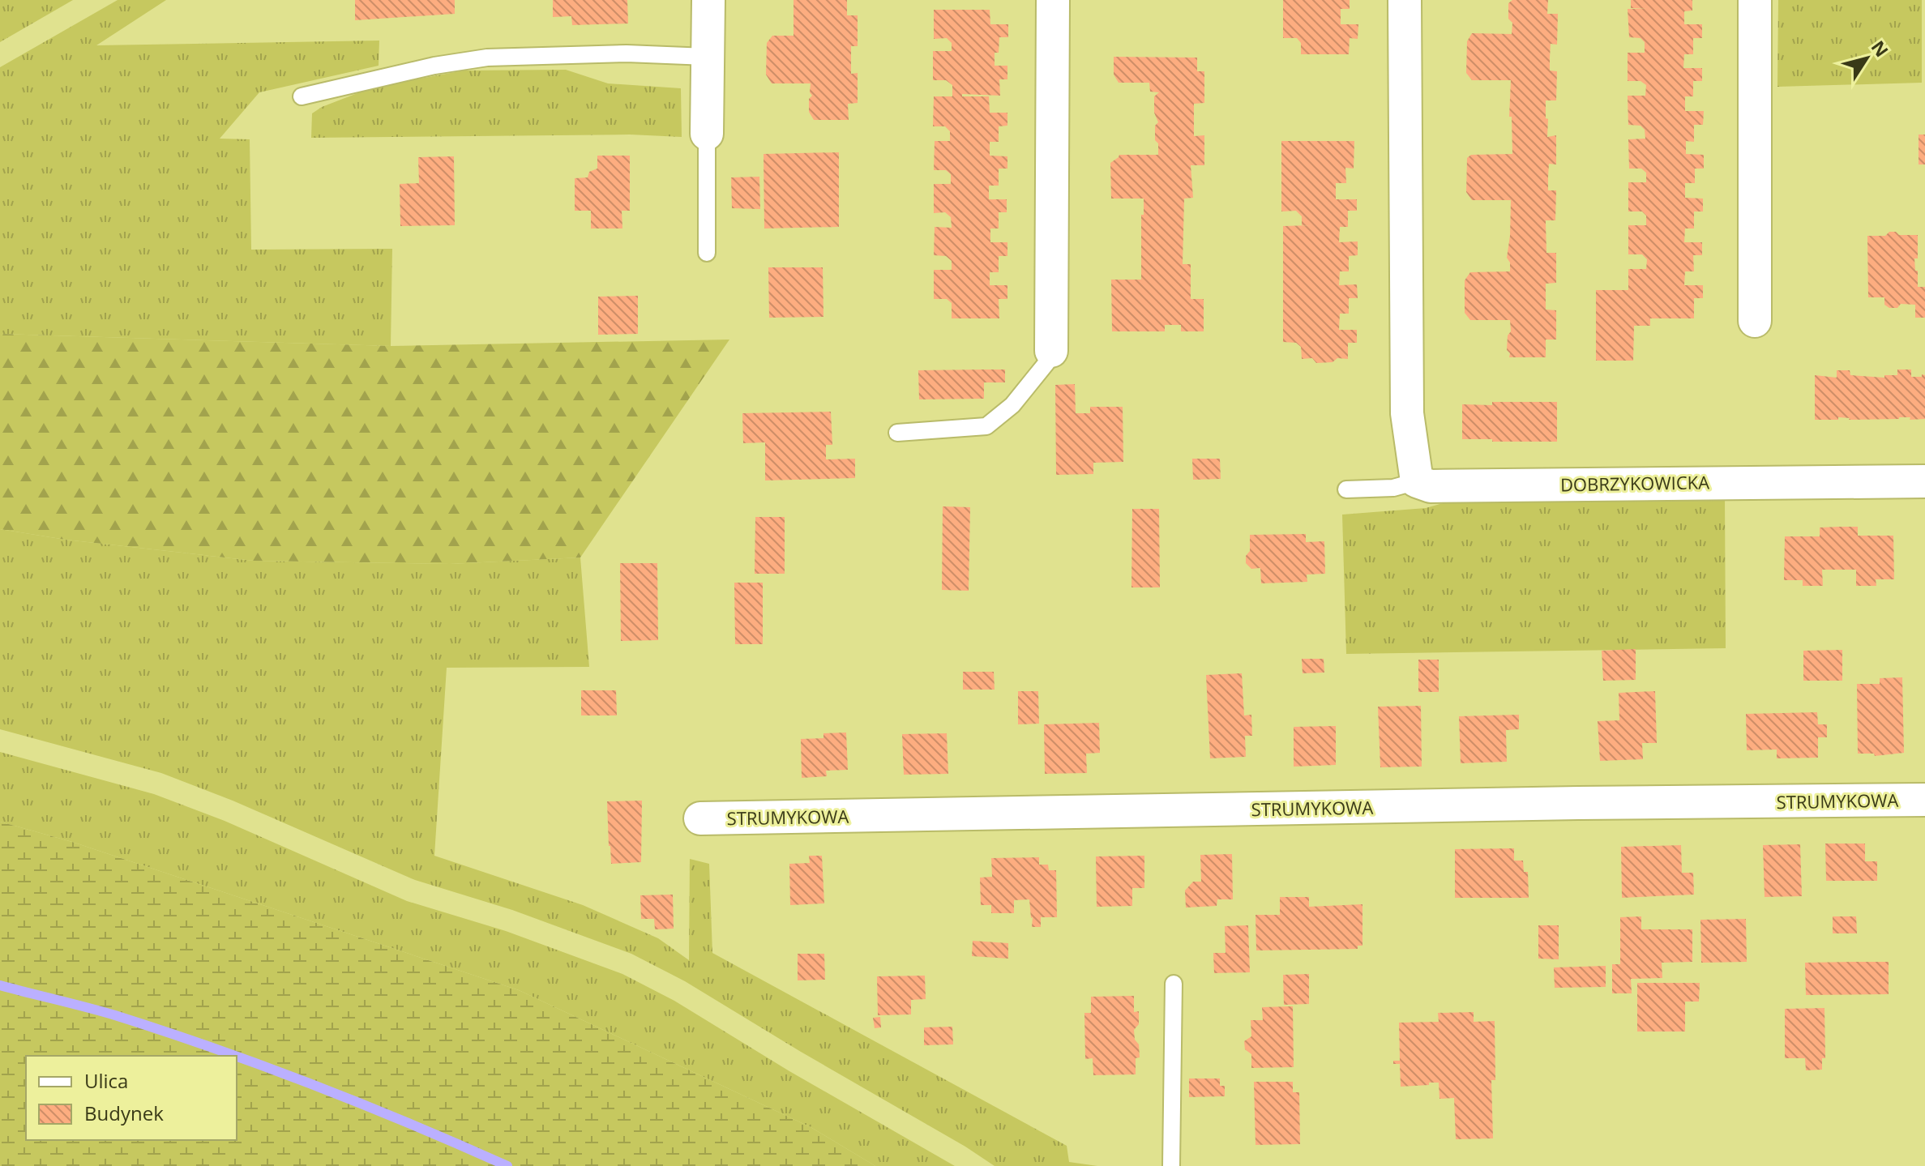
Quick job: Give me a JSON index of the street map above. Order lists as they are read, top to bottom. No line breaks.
{"streets":{"street":["DOBRZYKOWICKA","STRUMYKOWA"]},"legend":["Ulica","Budynek"],"north":"top right"}
